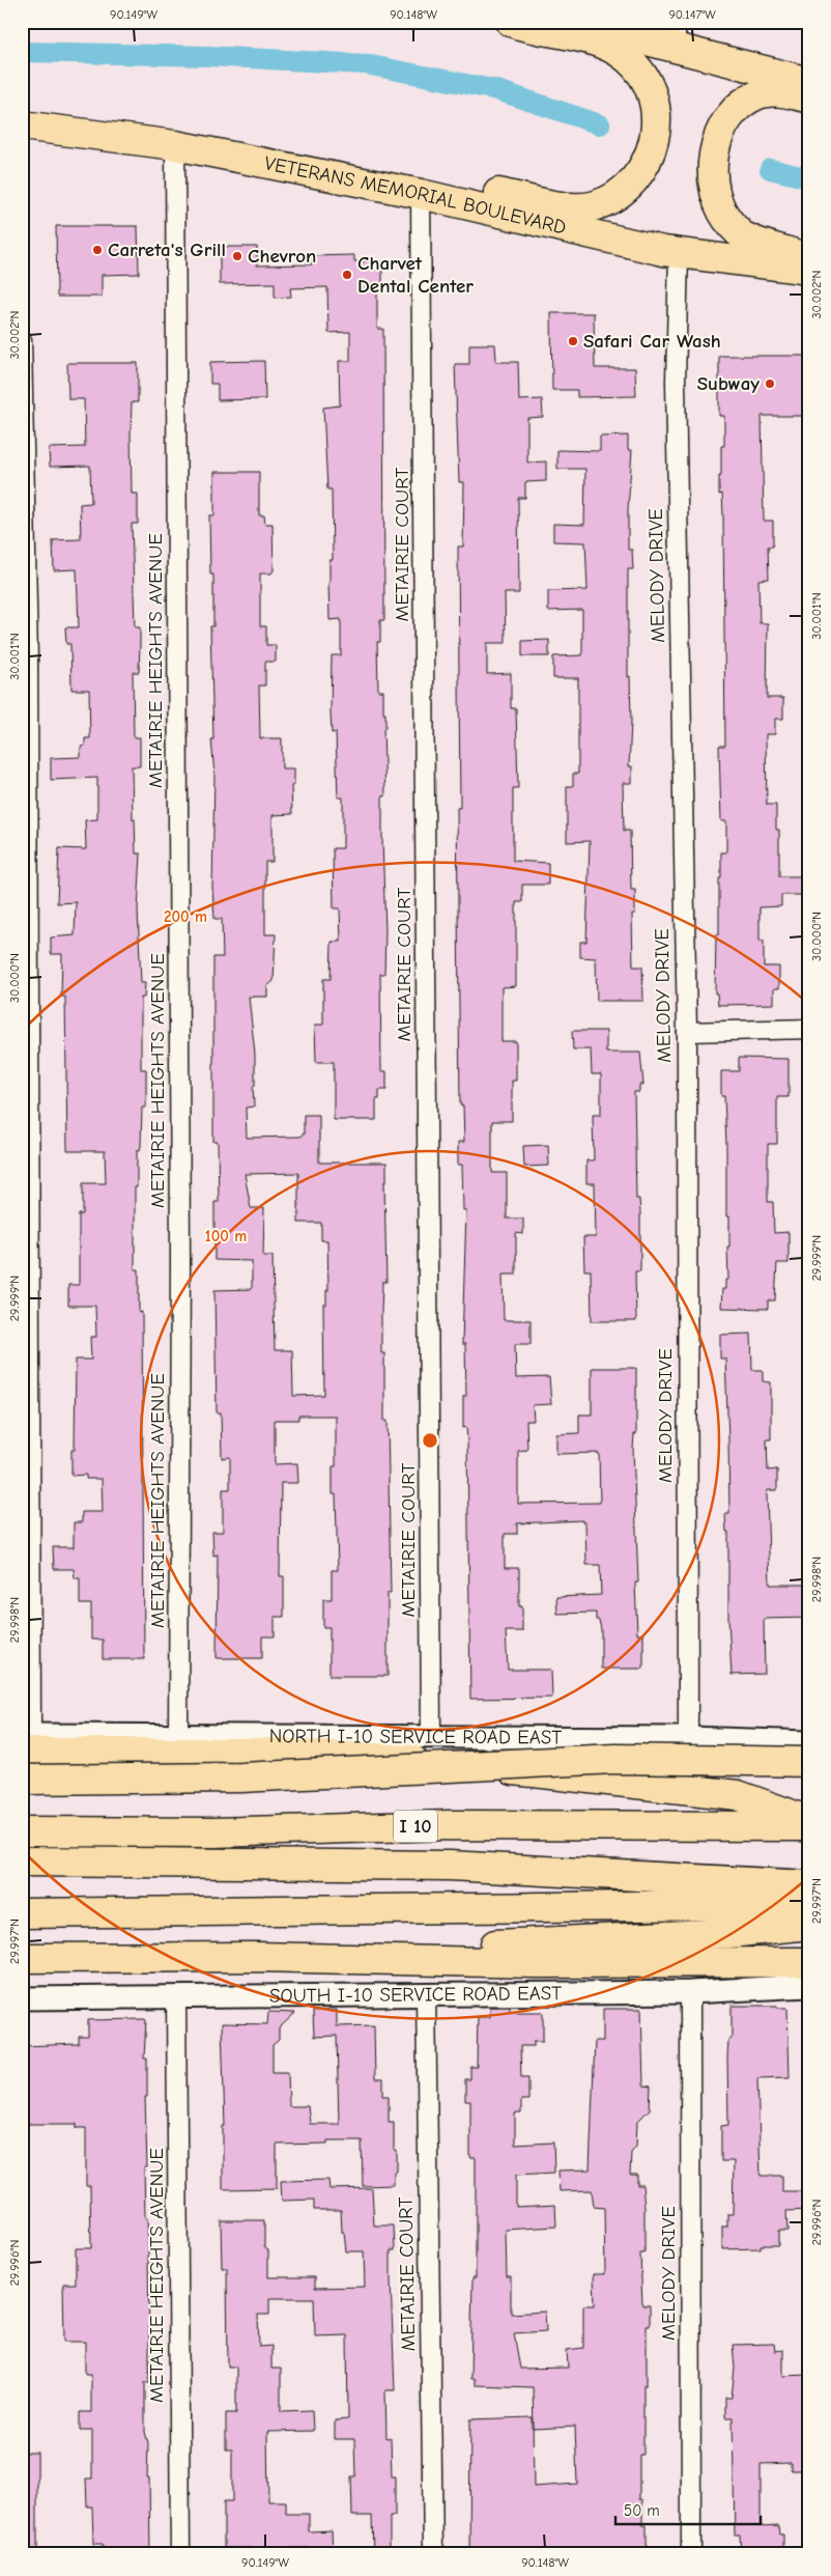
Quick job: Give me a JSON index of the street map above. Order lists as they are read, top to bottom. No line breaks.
{"streets":{"main road":["VETERANS MEMORIAL BOULEVARD","I 10"],"street":["METAIRIE COURT","MELODY DRIVE","METAIRIE HEIGHTS AVENUE","NORTH I-10 SERVICE ROAD EAST","SOUTH I-10 SERVICE ROAD EAST"]},"crossings":[["VETERANS MEMORIAL BOULEVARD","METAIRIE COURT"],["VETERANS MEMORIAL BOULEVARD","MELODY DRIVE"],["VETERANS MEMORIAL BOULEVARD","METAIRIE HEIGHTS AVENUE"],["METAIRIE COURT","NORTH I-10 SERVICE ROAD EAST"],["METAIRIE COURT","SOUTH I-10 SERVICE ROAD EAST"],["MELODY DRIVE","NORTH I-10 SERVICE ROAD EAST"],["MELODY DRIVE","SOUTH I-10 SERVICE ROAD EAST"],["METAIRIE HEIGHTS AVENUE","NORTH I-10 SERVICE ROAD EAST"],["METAIRIE HEIGHTS AVENUE","SOUTH I-10 SERVICE ROAD EAST"]],"places":["Carreta's Grill","Chevron","Charvet Dental Center","Safari Car Wash","Subway"],"scale_bar":"50 m","coordinates":["90.149°W","90.148°W","90.147°W","30.002°N","30.001°N","30.000°N","29.999°N","29.998°N","29.997°N","29.996°N"],"rings":["200 m","100 m"]}
